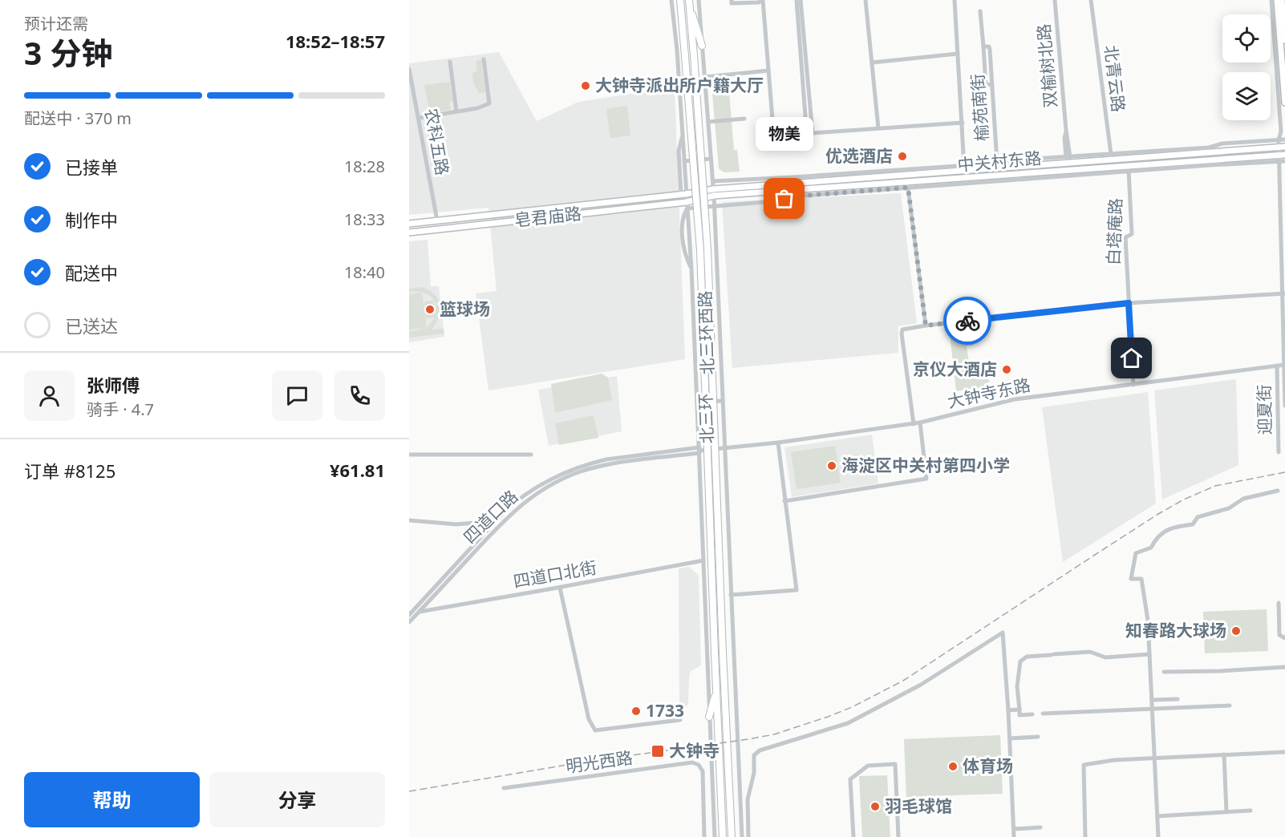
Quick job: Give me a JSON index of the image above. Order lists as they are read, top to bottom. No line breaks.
{"streets":{"highway":["北三环"],"main road":["中关村东路","皂君庙路"],"street":["双榆树北路","北青云路","榆苑南街","农科五路","白塔庵路","北三环西路","大钟寺东路","迎夏街","四道口路","四道口北街","明光西路"]},"crossings":[["双榆树北路","中关村东路"],["北青云路","中关村东路"],["榆苑南街","中关村东路"],["农科五路","皂君庙路"],["中关村东路","皂君庙路"],["中关村东路","白塔庵路"],["中关村东路","北三环西路"],["皂君庙路","北三环西路"],["白塔庵路","大钟寺东路"],["北三环西路","大钟寺东路"],["北三环西路","四道口路"],["北三环西路","四道口北街"],["大钟寺东路","迎夏街"],["大钟寺东路","四道口路"],["四道口路","四道口北街"]],"places":{"other":["大钟寺派出所户籍大厅","优选酒店","物美","篮球场","京仪大酒店","海淀区中关村第四小学","知春路大球场","1733","体育场","羽毛球馆"],"transit":["大钟寺"]},"page":{"heading":["3 分钟","预计还需","18:52–18:57"],"panel":["张师傅","骑手 · 4.7","订单 #8125","¥61.81"],"bar":"配送中 · 370 m","bubble":"物美","list":[["已接单","18:28"],["制作中","18:33"],["配送中","18:40"],"已送达"],"buttons":["帮助","分享"]}}
